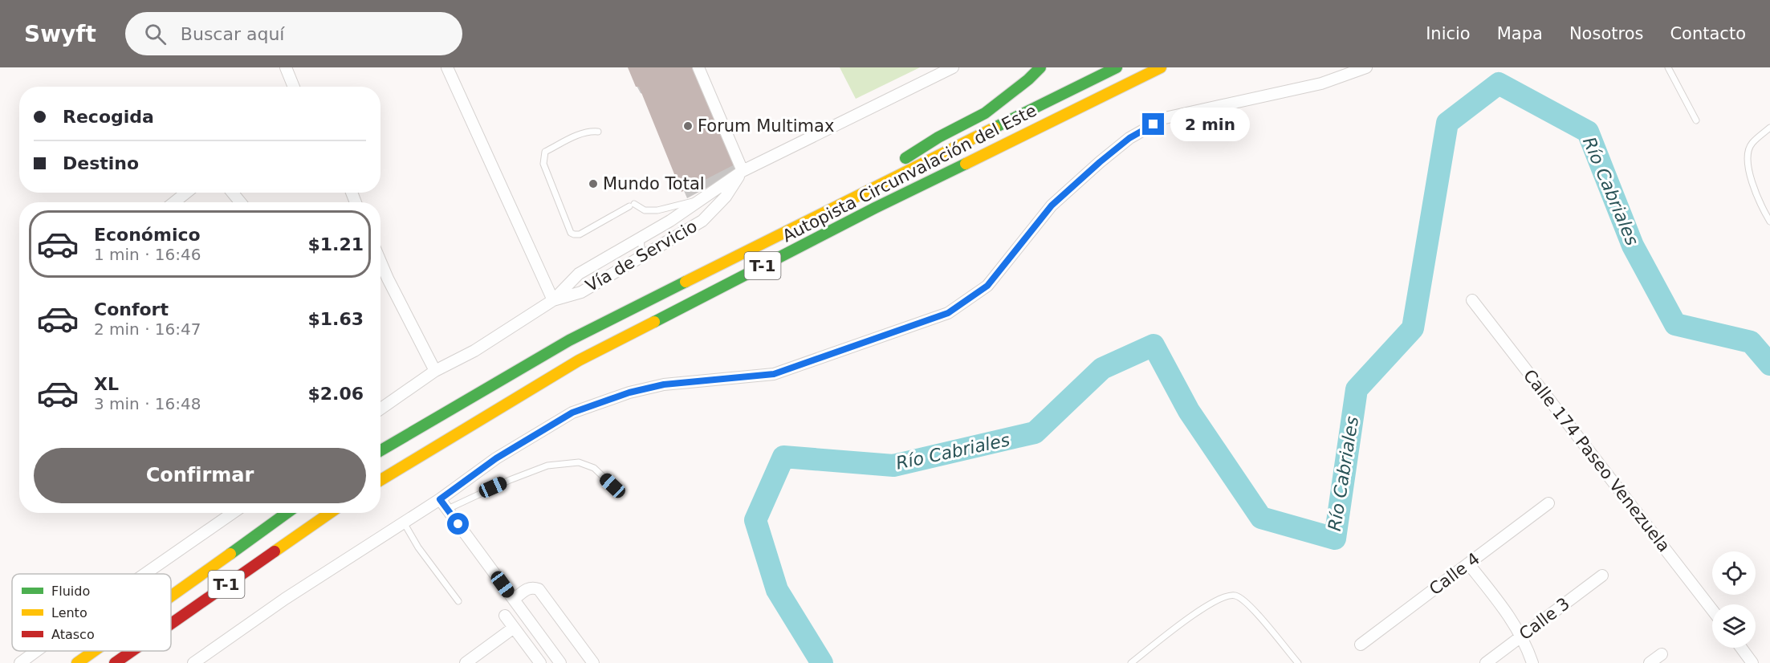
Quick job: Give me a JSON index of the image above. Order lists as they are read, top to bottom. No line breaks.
{"streets":{"highway":["Autopista Circunvalación del Este","T-1"],"street":["Vía de Servicio","Calle 174 Paseo Venezuela","Calle 4","Calle 3"]},"water":["Río Cabriales"],"places":["Forum Multimax","Mundo Total"],"legend":["Fluido","Lento","Atasco"],"page":{"header":"Swyft","search":"Buscar aquí","nav":["Inicio","Mapa","Nosotros","Contacto"],"banner":["Recogida","Destino"],"bubble":"2 min","list":[{"name":"Económico","note":"1 min · 16:46","value":"$1.21"},{"name":"Confort","note":"2 min · 16:47","value":"$1.63"},{"name":"XL","note":"3 min · 16:48","value":"$2.06"}],"buttons":"Confirmar"}}
